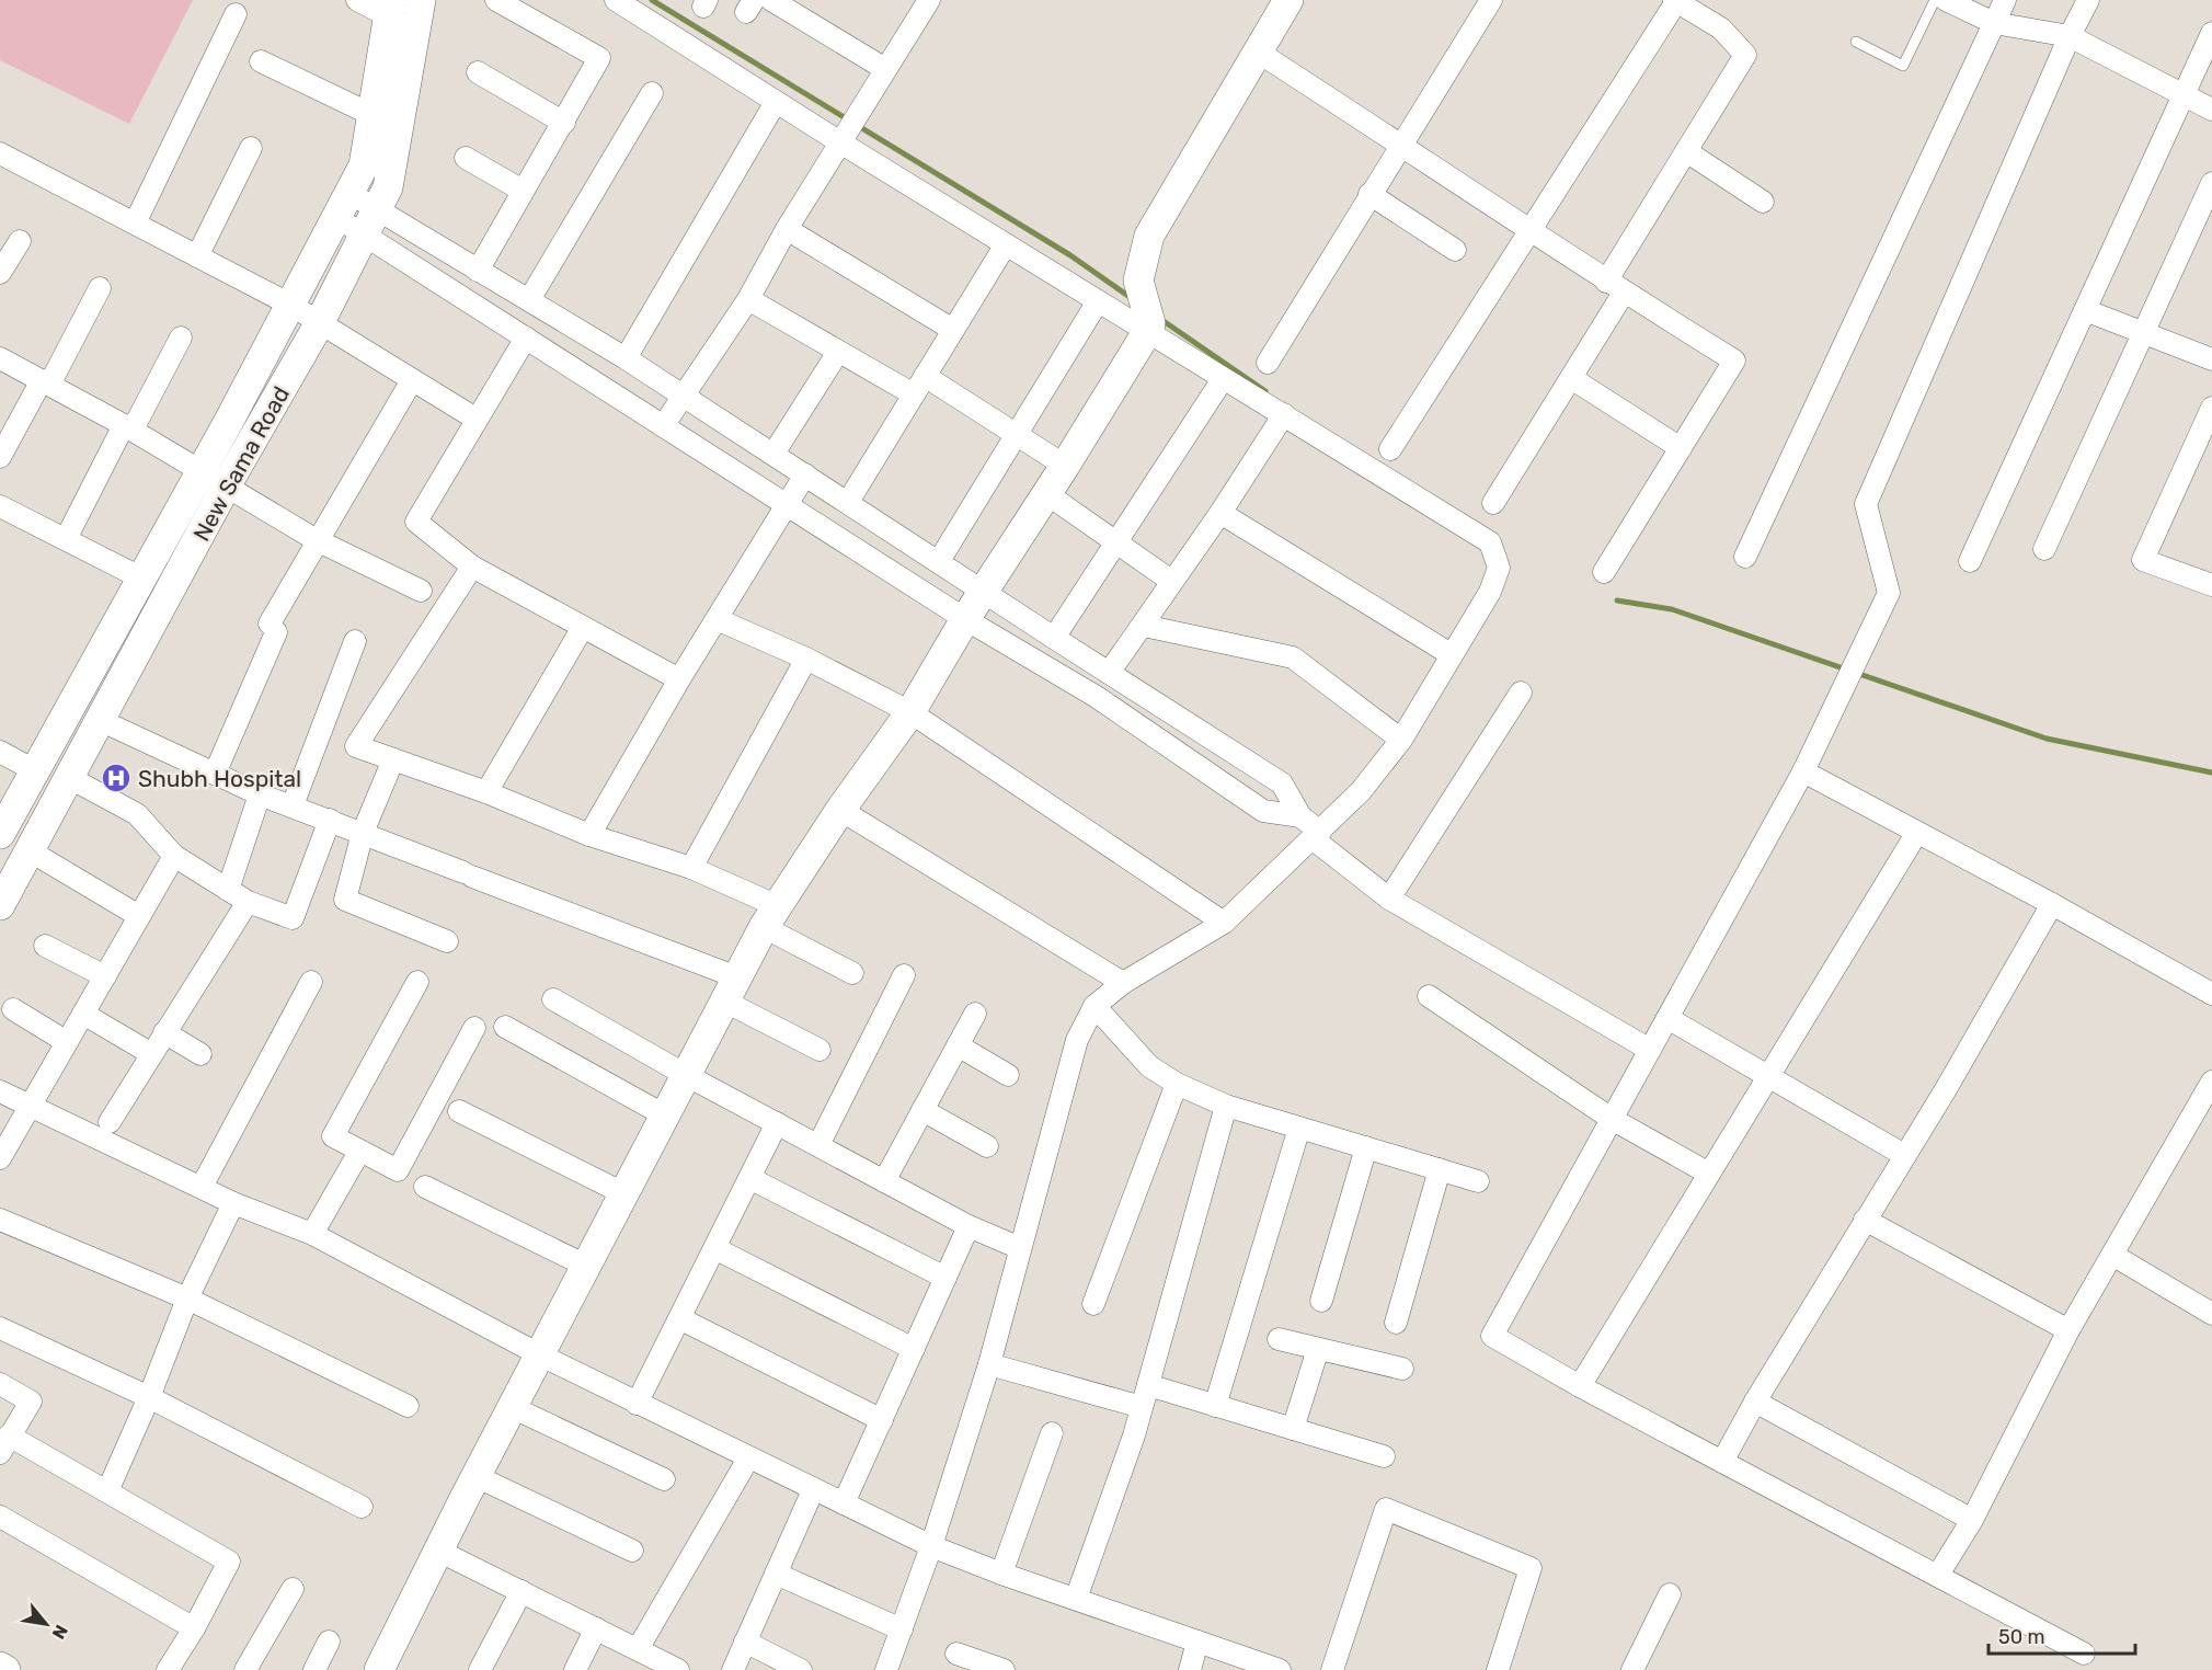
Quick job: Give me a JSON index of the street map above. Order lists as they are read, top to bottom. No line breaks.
{"streets":{"main road":["New Sama Road"]},"places":{"hospital":["Shubh Hospital"]},"scale_bar":"50 m","north":"bottom right"}
